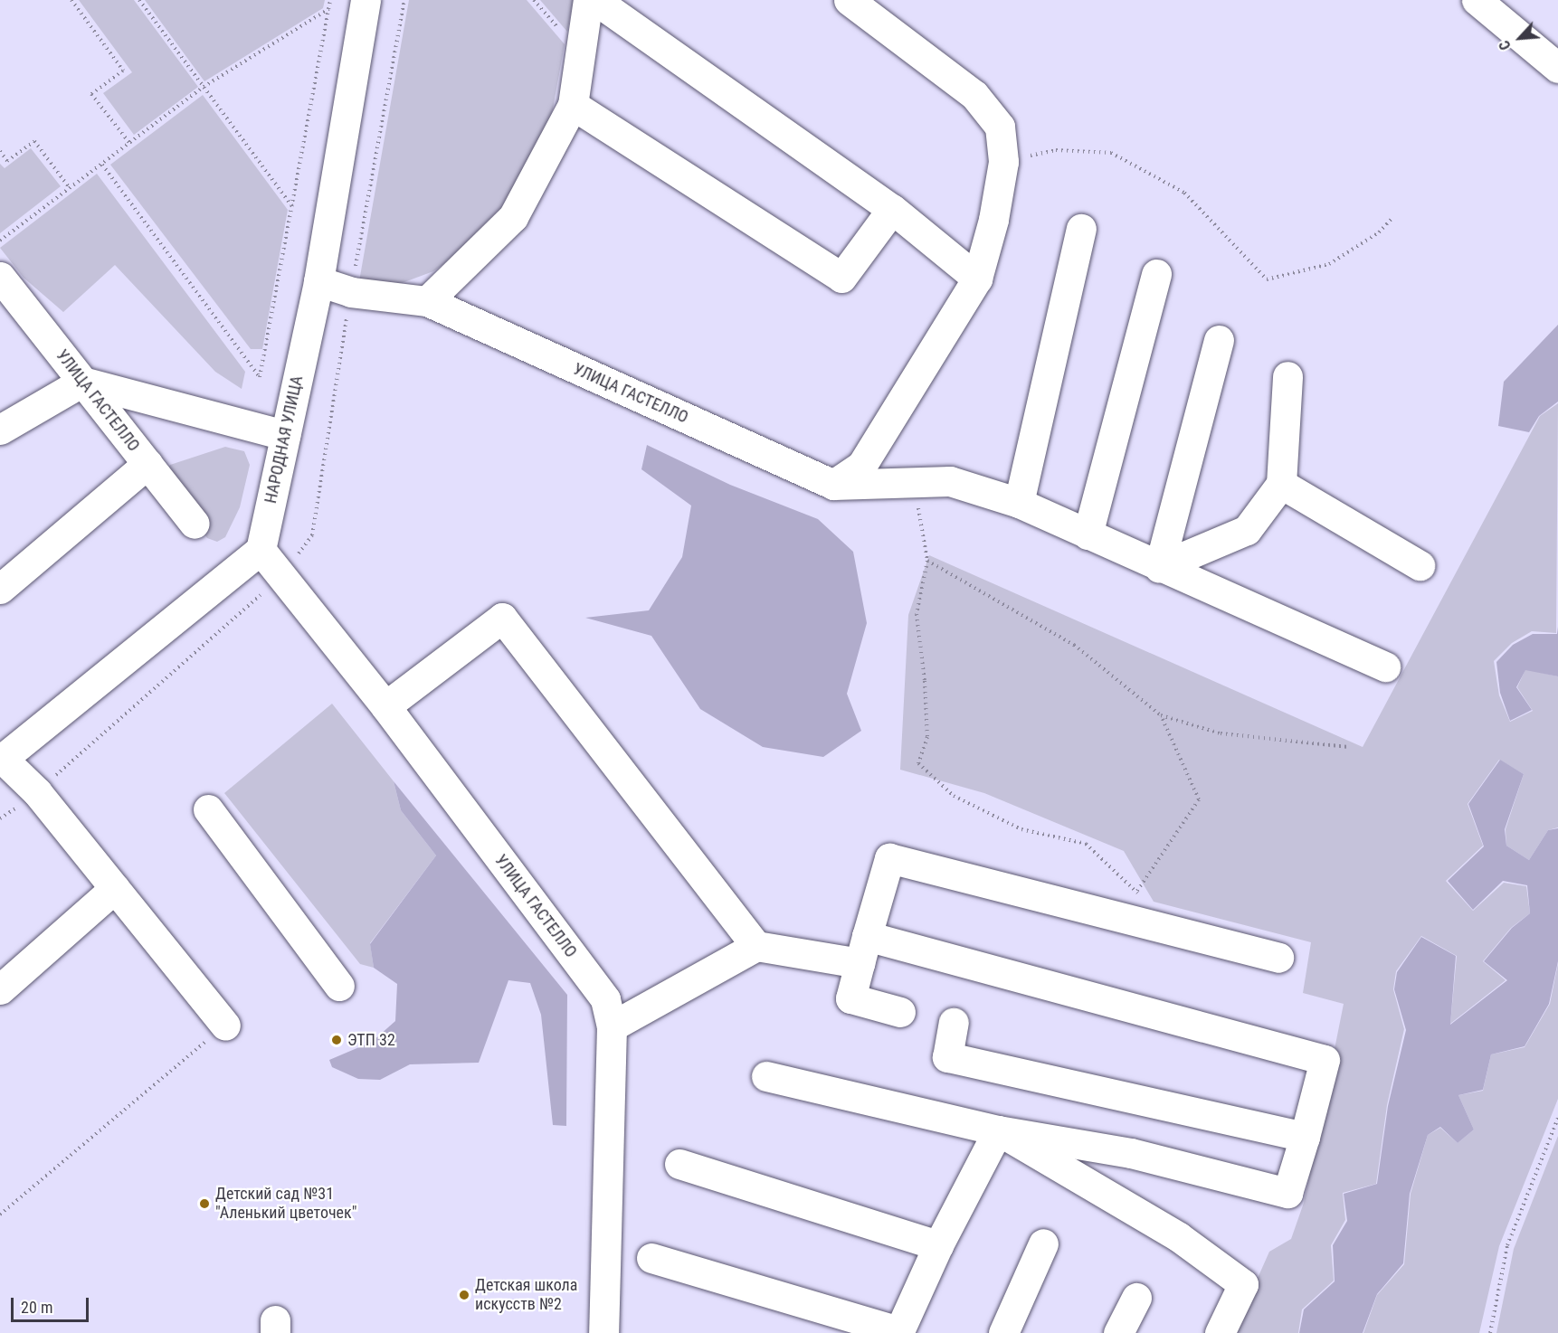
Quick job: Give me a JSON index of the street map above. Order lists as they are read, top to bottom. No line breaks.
{"streets":{"street":["УЛИЦА ГАСТЕЛЛО","НАРОДНАЯ УЛИЦА"]},"crossings":[["УЛИЦА ГАСТЕЛЛО","НАРОДНАЯ УЛИЦА"]],"places":["ЭТП 32","Детский сад №31 \"Аленький цветочек\"","Детская школа искусств №2"],"scale_bar":"20 m","north":"bottom left"}
